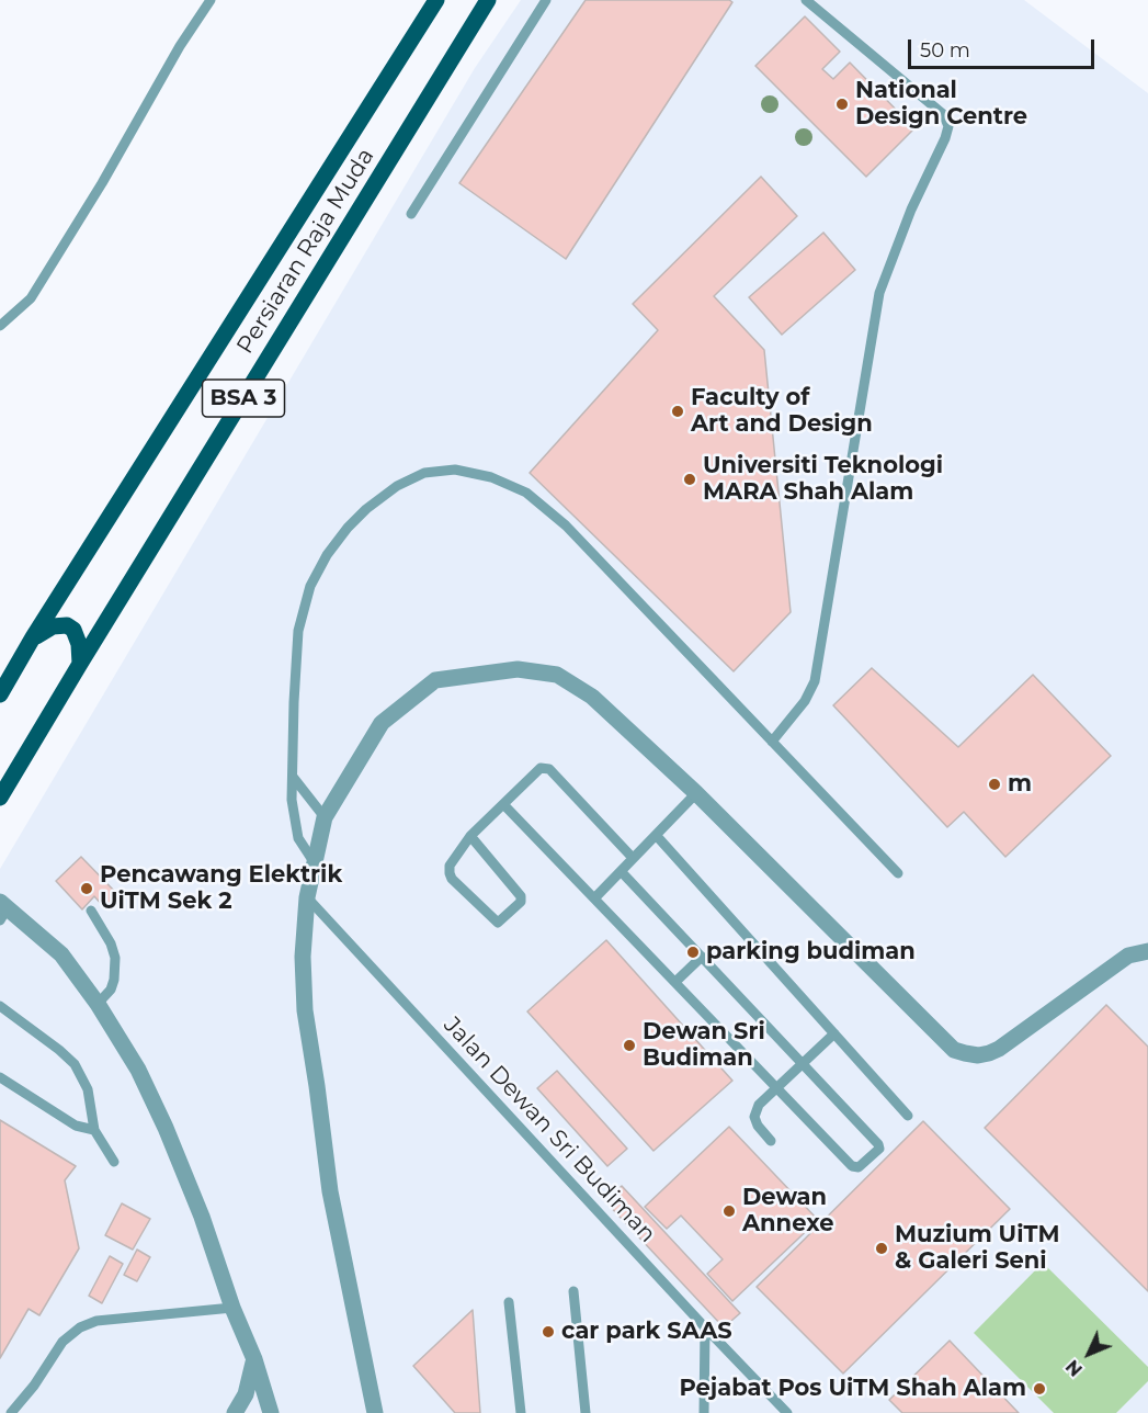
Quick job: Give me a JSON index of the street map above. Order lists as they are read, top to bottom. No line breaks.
{"streets":{"main road":["Persiaran Raja Muda","BSA 3"],"lane":["Jalan Dewan Sri Budiman"]},"places":["National Design Centre","Faculty of Art and Design","Universiti Teknologi MARA Shah Alam","m","Pencawang Elektrik UiTM Sek 2","parking budiman","Dewan Sri Budiman","Dewan Annexe","Muzium UiTM & Galeri Seni","car park SAAS","Pejabat Pos UiTM Shah Alam"],"scale_bar":"50 m","north":"bottom left"}
